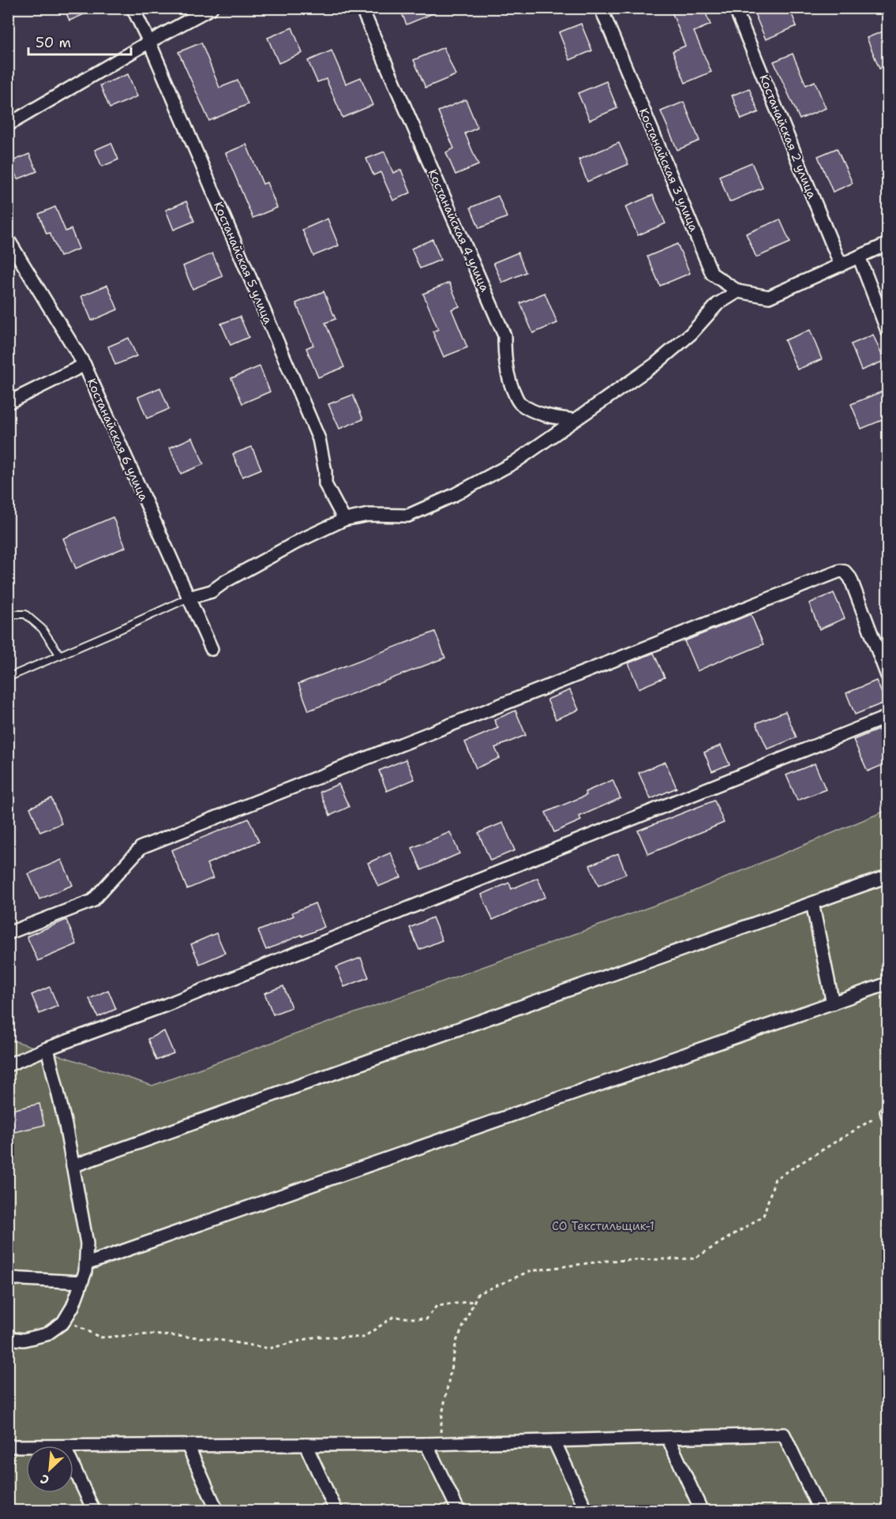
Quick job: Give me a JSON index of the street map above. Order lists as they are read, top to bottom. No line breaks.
{"streets":{"street":["Костанайская 2 улица","Костанайская 3 улица","Костанайская 4 улица","Костанайская 5 улица","Костанайская 6 улица"]},"crossings":[["Костанайская 2 улица","Костанайская 3 улица"]],"parks":["СО Текстильщик-1"],"scale_bar":"50 m","north":"bottom left"}
